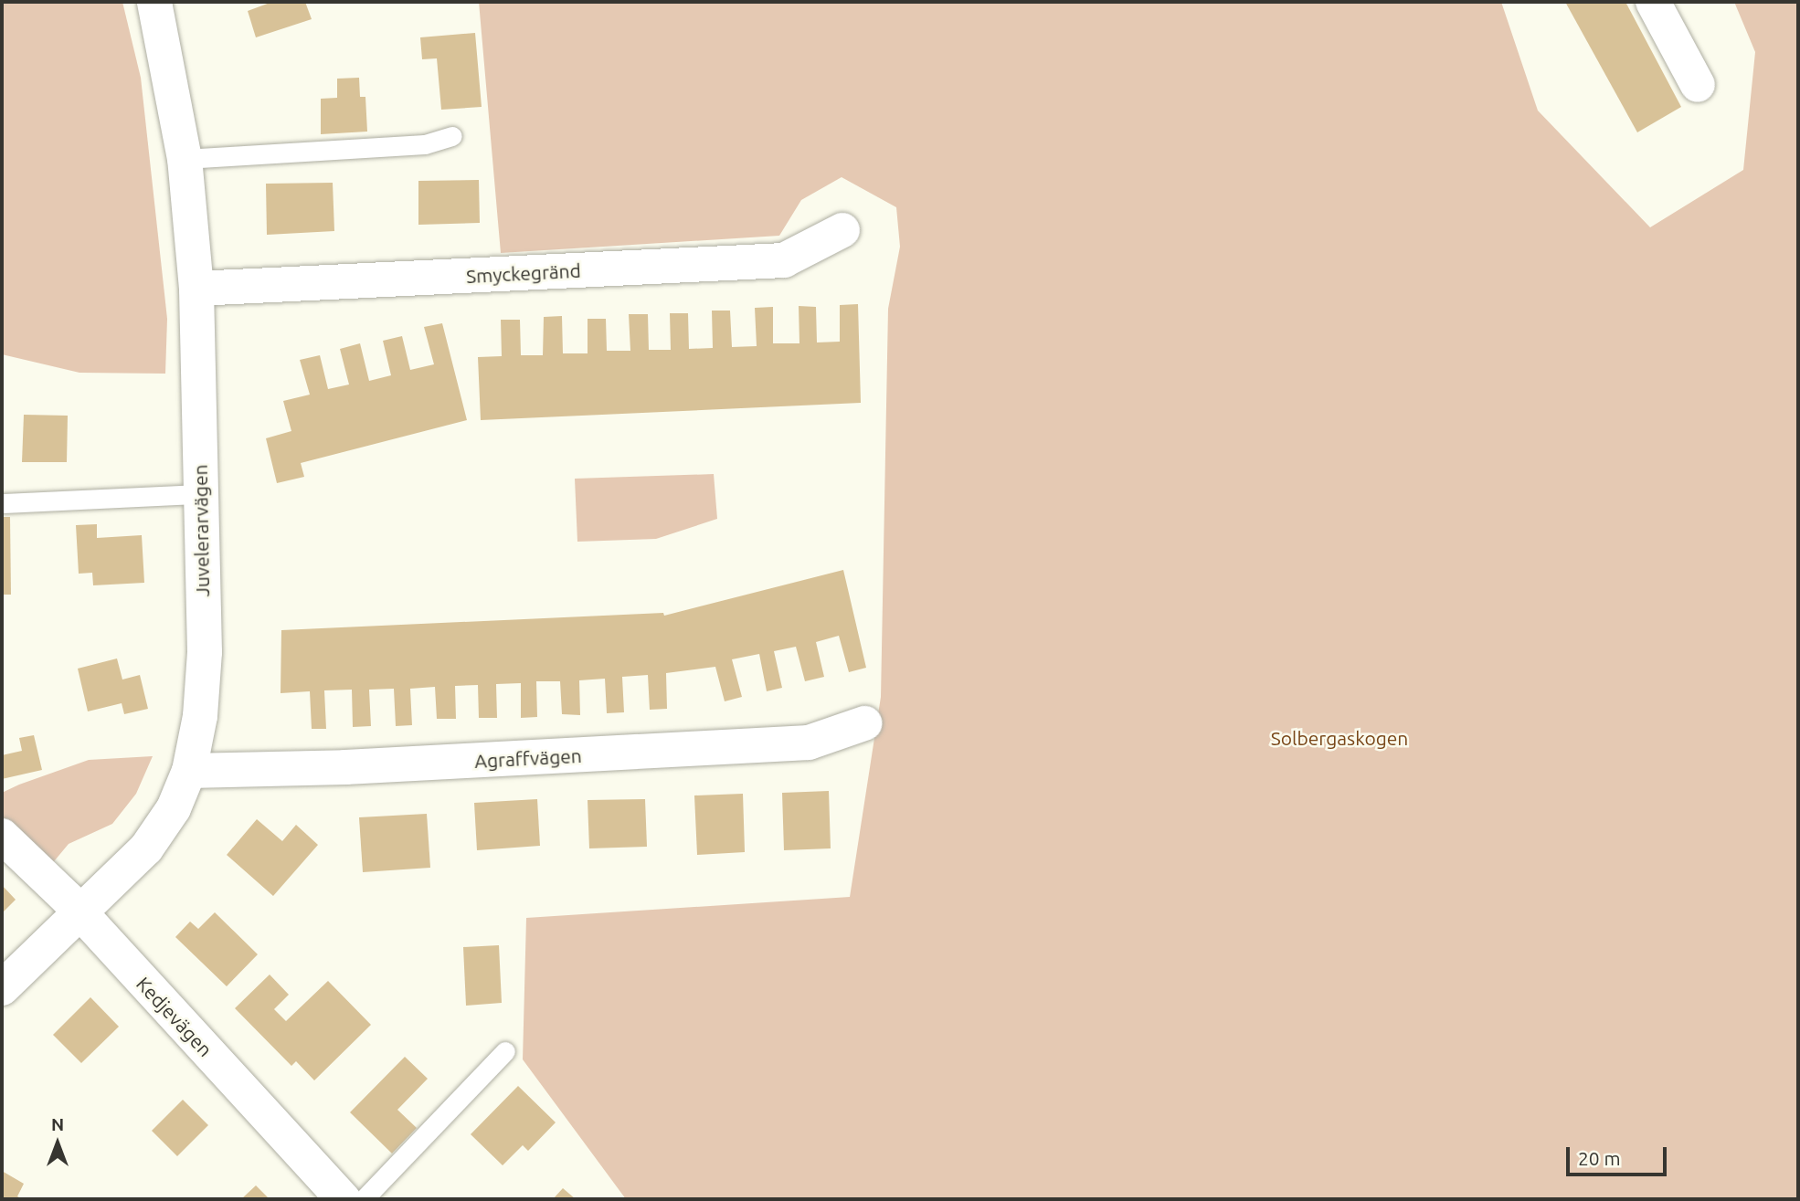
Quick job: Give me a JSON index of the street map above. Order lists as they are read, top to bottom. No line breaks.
{"streets":{"street":["Smyckegränd","Juvelerarvägen","Agraffvägen","Kedjevägen"]},"crossings":[["Smyckegränd","Juvelerarvägen"],["Juvelerarvägen","Agraffvägen"],["Juvelerarvägen","Kedjevägen"]],"parks":["Solbergaskogen"],"scale_bar":"20 m","north":"top"}
